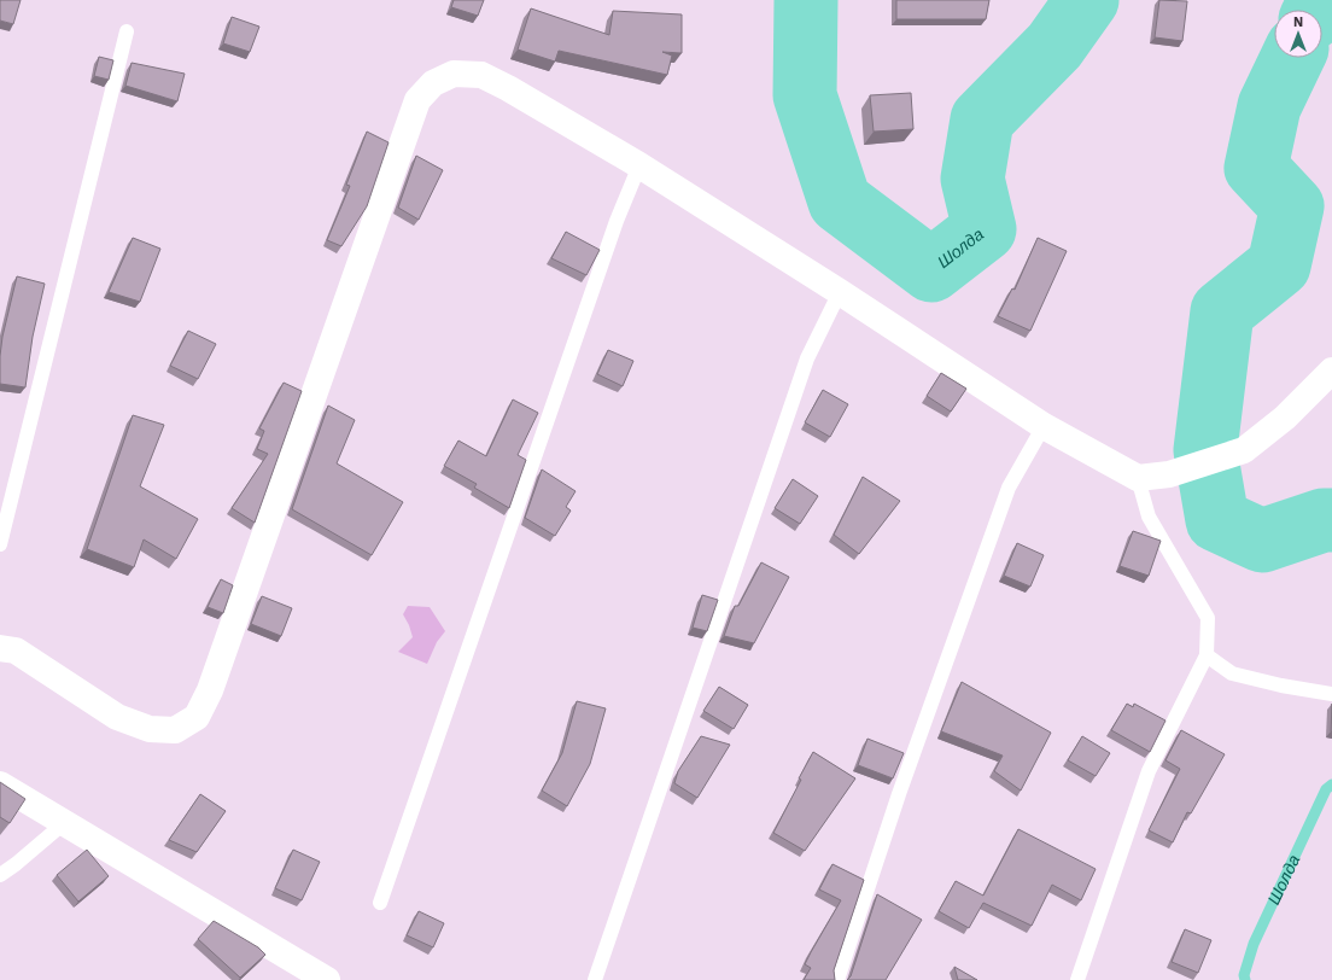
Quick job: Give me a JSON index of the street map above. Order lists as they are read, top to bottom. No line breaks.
{"water":["Шолда"],"north":"top"}
